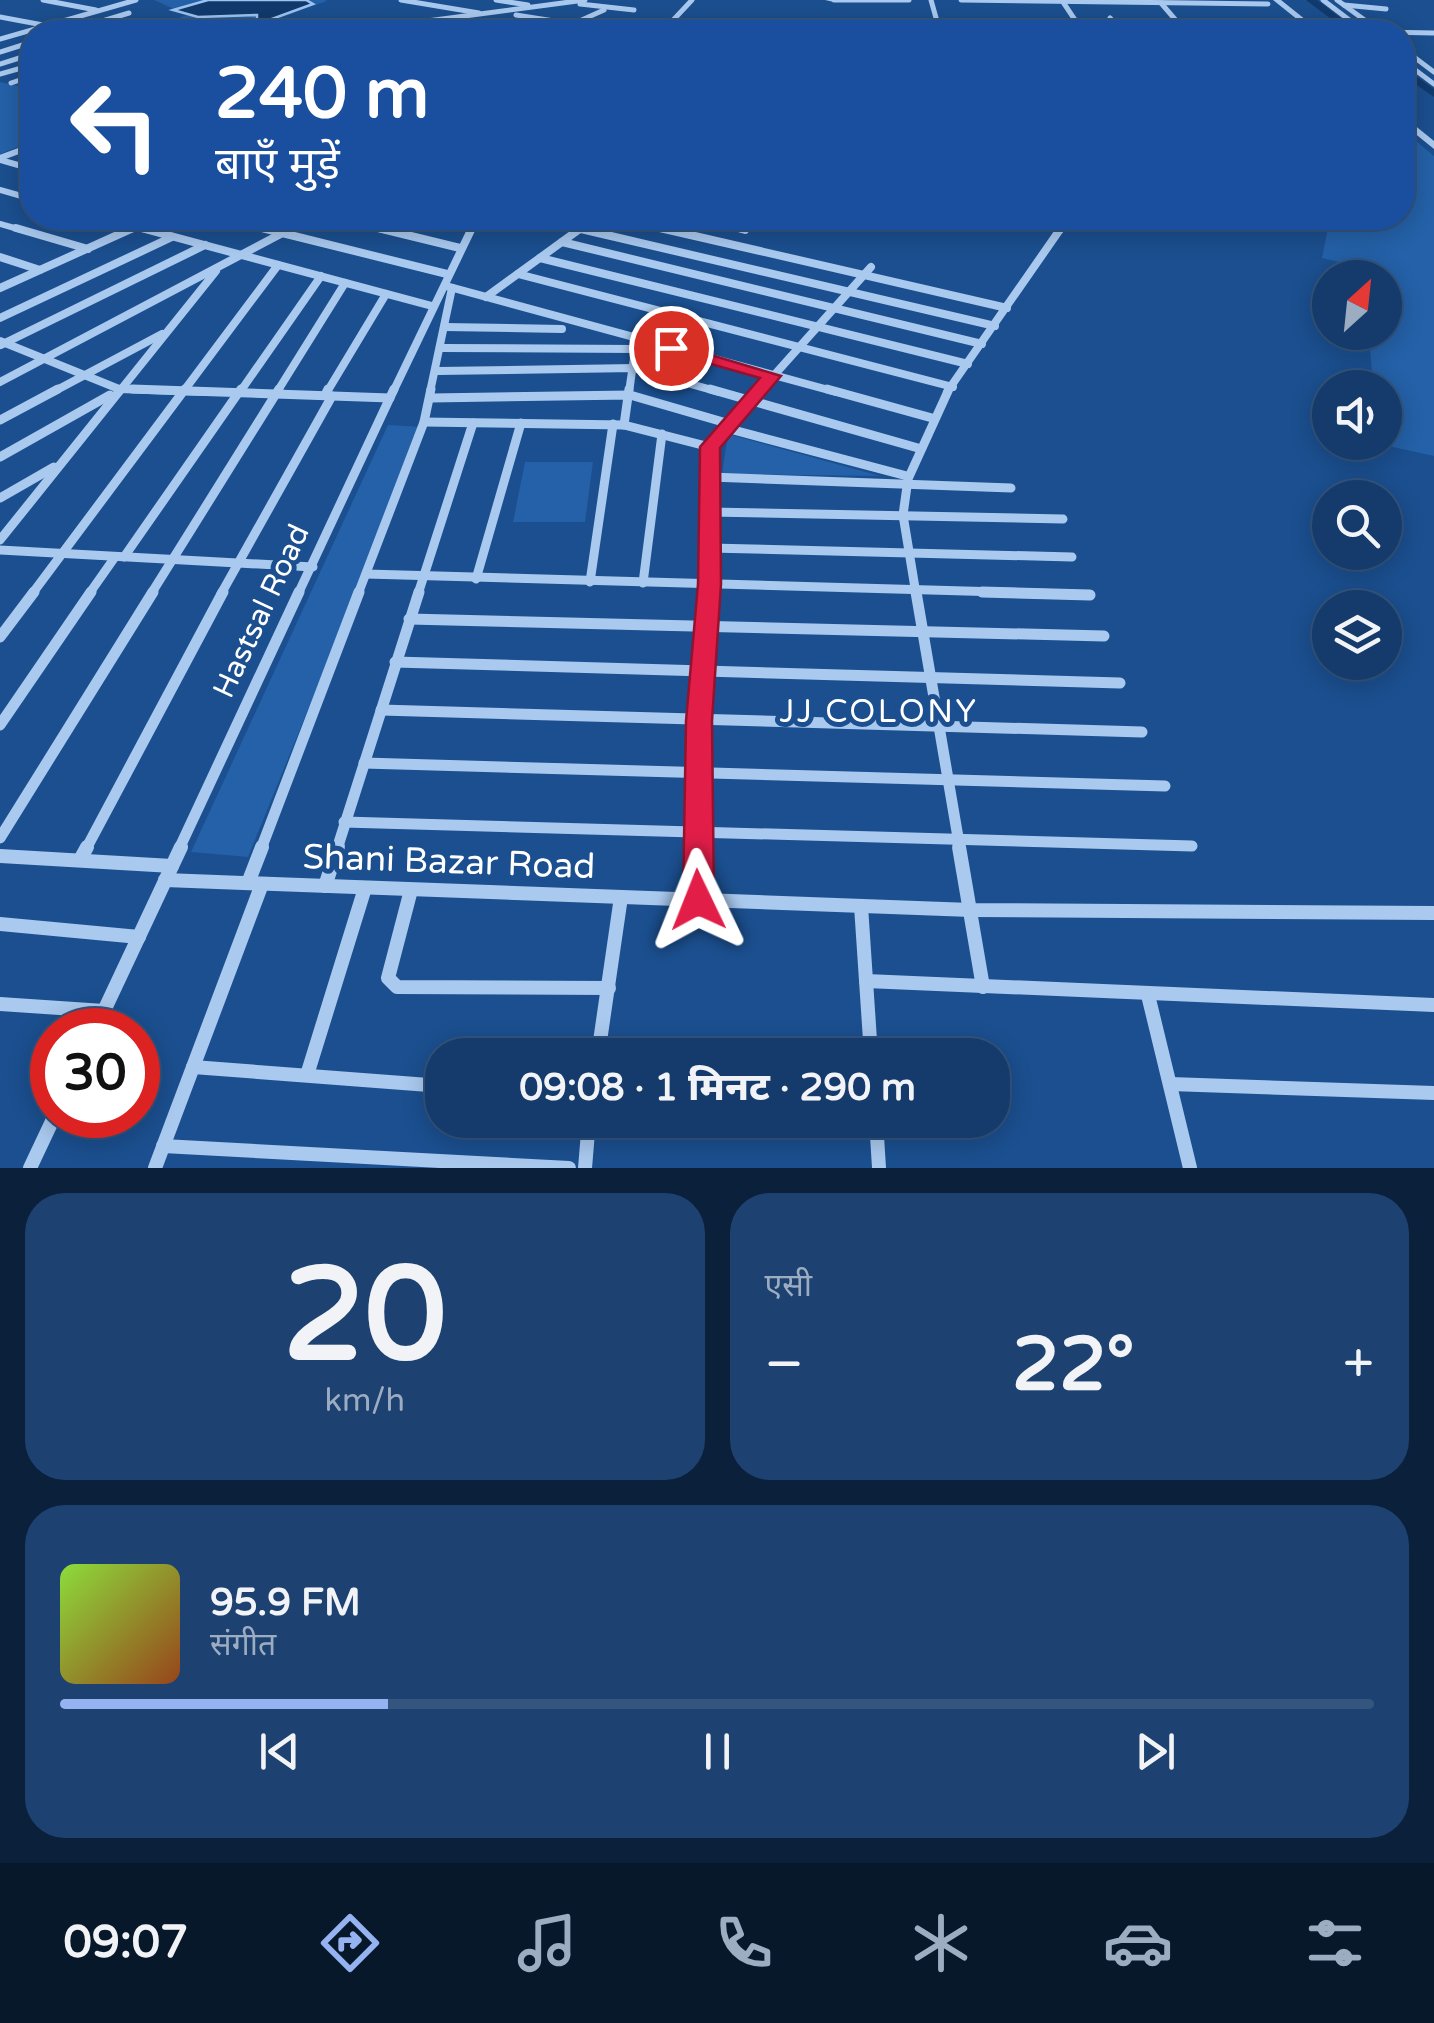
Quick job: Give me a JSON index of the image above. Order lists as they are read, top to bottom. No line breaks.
{"streets":{"street":["Hastsal Road","Shani Bazar Road"]},"crossings":[["Hastsal Road","Shani Bazar Road"]],"districts":["JJ COLONY"],"north":"top right","page":{"turn":["240 m","बाएँ मुड़ें"],"limit":"30","trip":"09:08 · 1 मिनट · 290 m","tile":[["20","km/h"],"एसी"],"heat":["−","22°","+"],"song":["95.9 FM","संगीत"],"tabs":"09:07"}}
